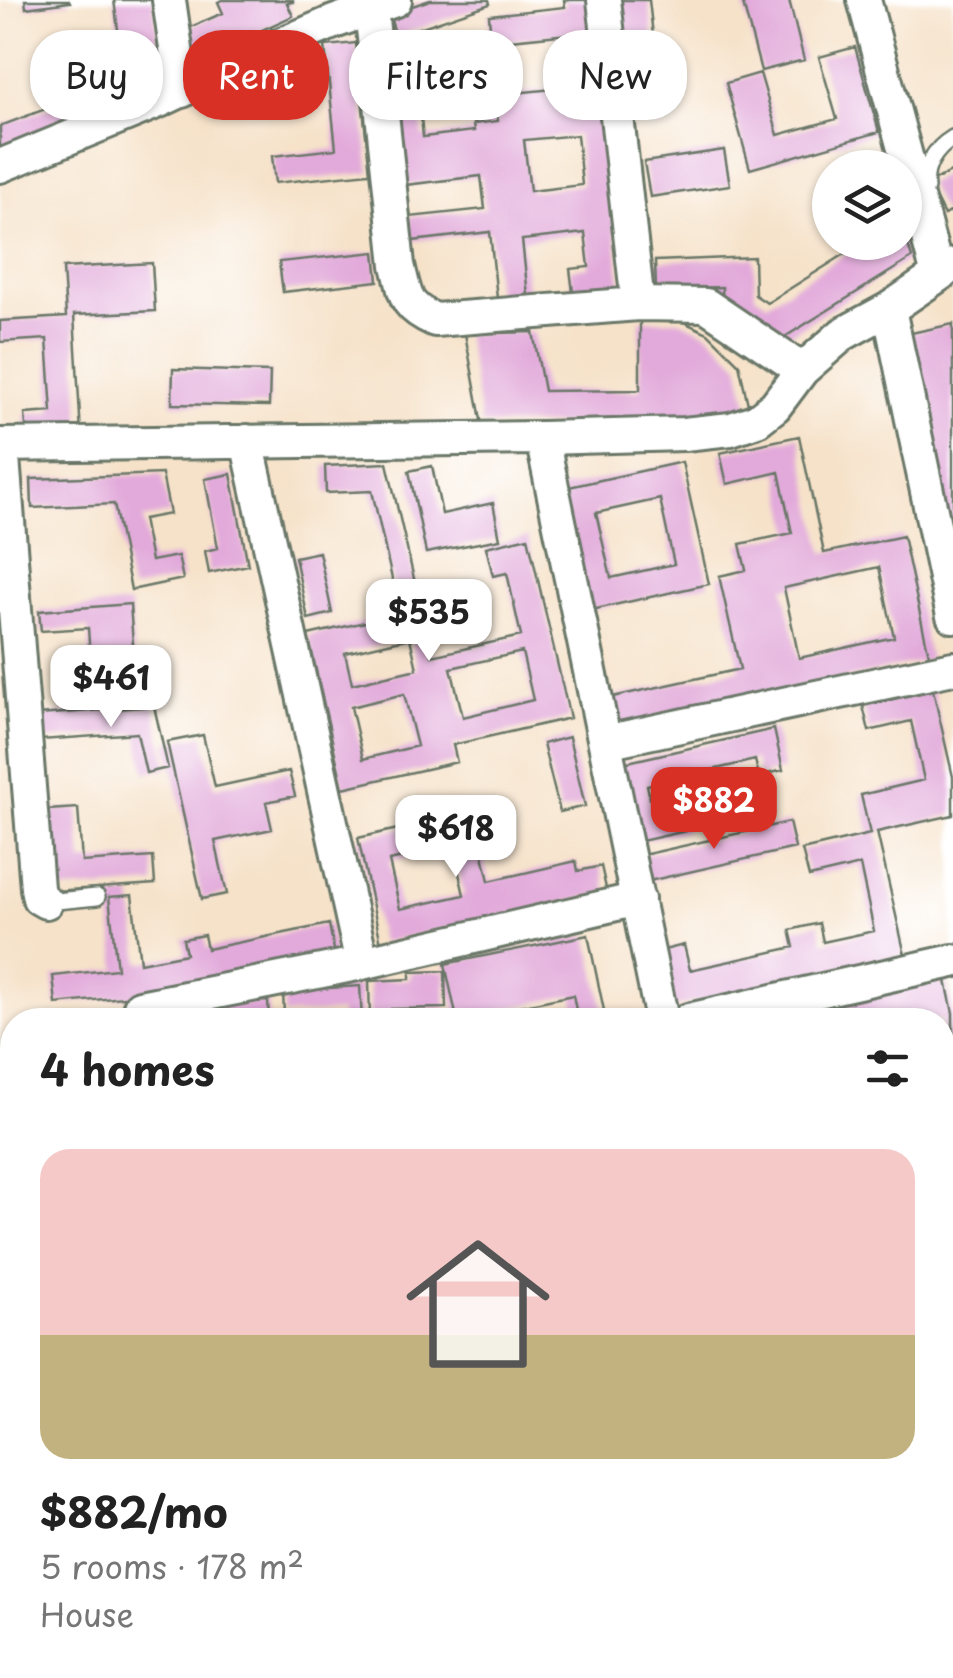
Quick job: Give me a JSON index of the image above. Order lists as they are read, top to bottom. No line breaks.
{"page":{"chip":["Buy","Rent","Filters","New"],"price":["$535","$461","$882","$618"],"heading":"4 homes","list":[{"name":"$882/mo","note":"5 rooms · 178 m² · House"}]}}
